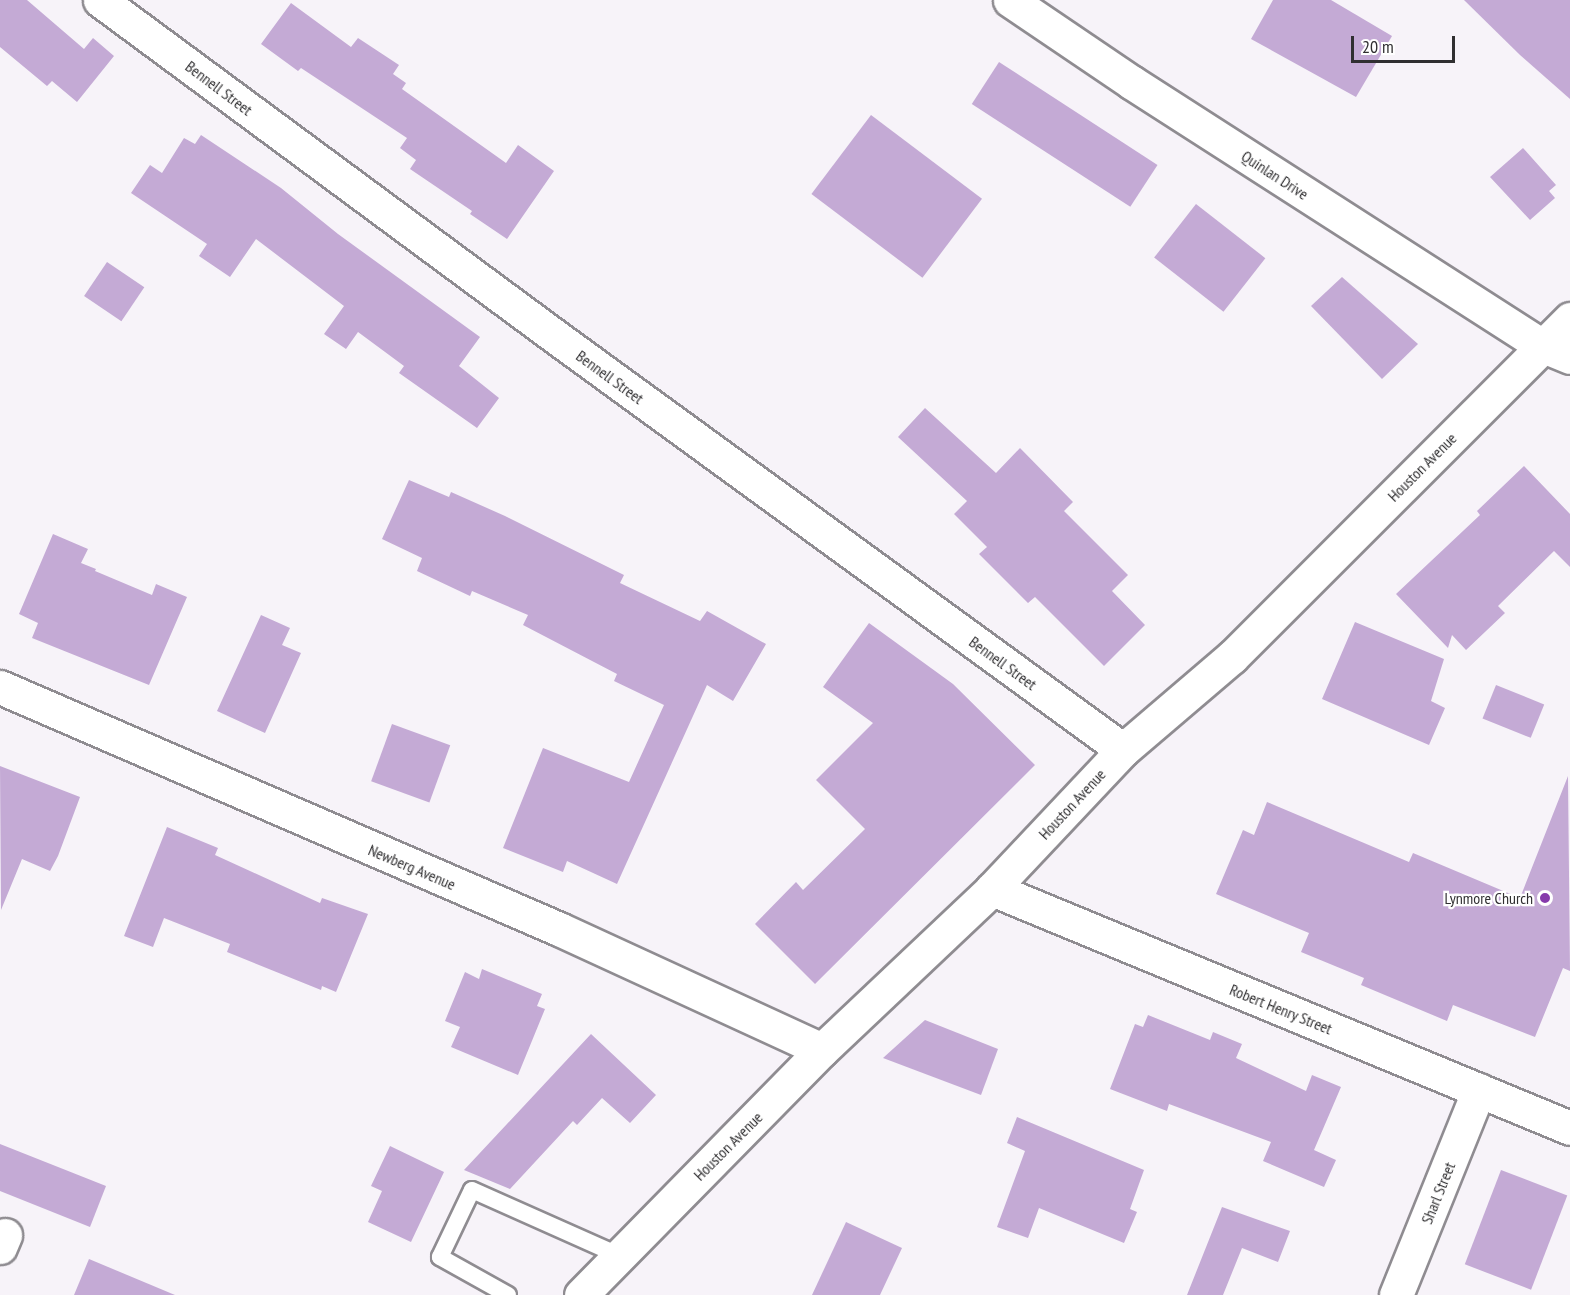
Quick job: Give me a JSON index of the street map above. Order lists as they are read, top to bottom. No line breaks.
{"streets":{"street":["Bennell Street","Quinlan Drive","Houston Avenue","Newberg Avenue","Robert Henry Street","Sharl Street"]},"crossings":[["Bennell Street","Houston Avenue"],["Quinlan Drive","Houston Avenue"],["Houston Avenue","Newberg Avenue"],["Houston Avenue","Robert Henry Street"],["Robert Henry Street","Sharl Street"]],"places":["Lynmore Church"],"scale_bar":"20 m"}
